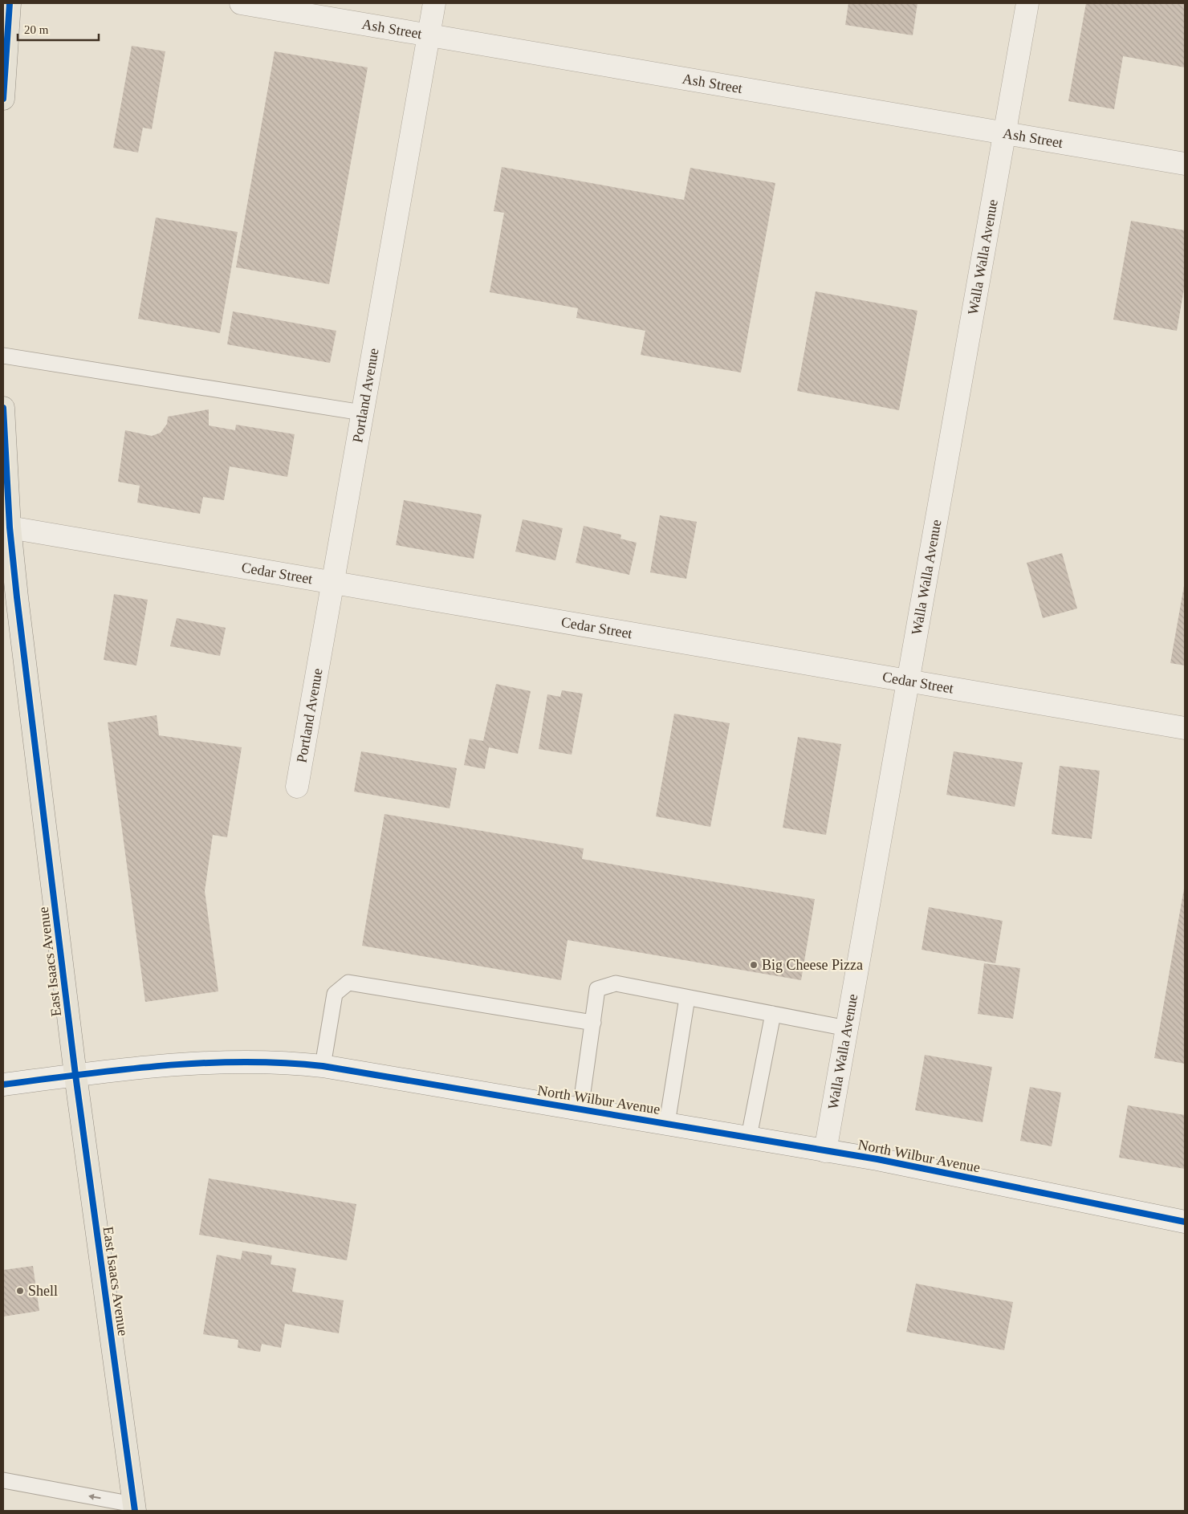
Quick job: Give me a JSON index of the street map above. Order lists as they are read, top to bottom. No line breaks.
{"streets":{"main road":["East Isaacs Avenue"],"street":["Ash Street","Walla Walla Avenue","Portland Avenue","Cedar Street","North Wilbur Avenue"]},"crossings":[["Ash Street","Walla Walla Avenue"],["Ash Street","Portland Avenue"],["Walla Walla Avenue","Cedar Street"],["Walla Walla Avenue","North Wilbur Avenue"],["Portland Avenue","Cedar Street"],["Cedar Street","East Isaacs Avenue"],["East Isaacs Avenue","North Wilbur Avenue"]],"places":["Big Cheese Pizza","Shell"],"scale_bar":"20 m"}
